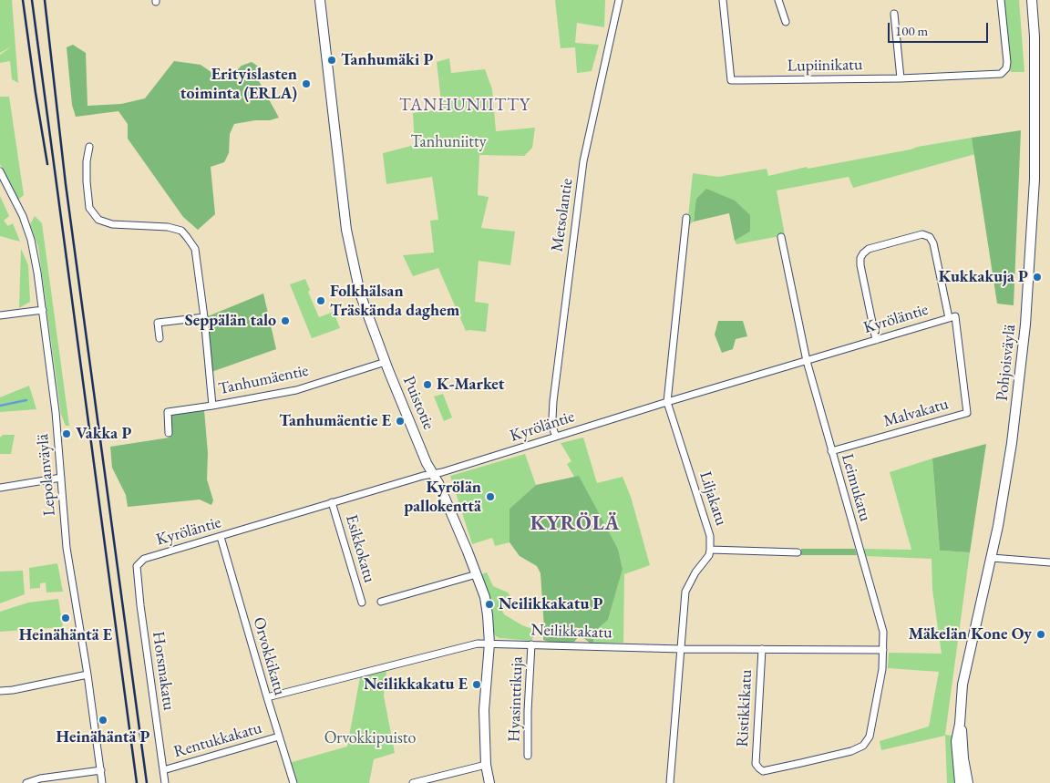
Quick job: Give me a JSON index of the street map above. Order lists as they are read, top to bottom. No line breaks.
{"streets":{"main road":["Pohjoisväylä","Puistotie"],"street":["Lupiinikatu","Metsolantie","Kyröläntie","Tanhumäentie","Malvakatu","Lepolanväylä","Leimukatu","Liljakatu","Esikkokatu","Neilikkakatu","Orvokkikatu","Horsmakatu","Hyasinttikuja","Ristikkikatu","Rentukkakatu"]},"crossings":[["Metsolantie","Kyröläntie"],["Kyröläntie","Puistotie"],["Kyröläntie","Malvakatu"],["Kyröläntie","Leimukatu"],["Kyröläntie","Liljakatu"],["Kyröläntie","Esikkokatu"],["Kyröläntie","Orvokkikatu"],["Kyröläntie","Horsmakatu"],["Tanhumäentie","Puistotie"],["Puistotie","Esikkokatu"],["Puistotie","Neilikkakatu"],["Malvakatu","Leimukatu"],["Leimukatu","Neilikkakatu"],["Leimukatu","Ristikkikatu"],["Liljakatu","Neilikkakatu"],["Neilikkakatu","Orvokkikatu"],["Neilikkakatu","Hyasinttikuja"],["Neilikkakatu","Ristikkikatu"],["Orvokkikatu","Rentukkakatu"],["Horsmakatu","Rentukkakatu"]],"districts":["TANHUNIITTY","KYRÖLÄ"],"parks":["Tanhuniitty","Orvokkipuisto"],"places":["Tanhumäki P","Erityislasten toiminta (ERLA)","Kukkakuja P","Folkhälsan Träskända daghem","Seppälän talo","K-Market","Tanhumäentie E","Vakka P","Kyrölän pallokenttä","Neilikkakatu P","Heinähäntä E","Mäkelän Kone Oy","Neilikkakatu E","Heinähäntä P"],"scale_bar":"100 m"}
